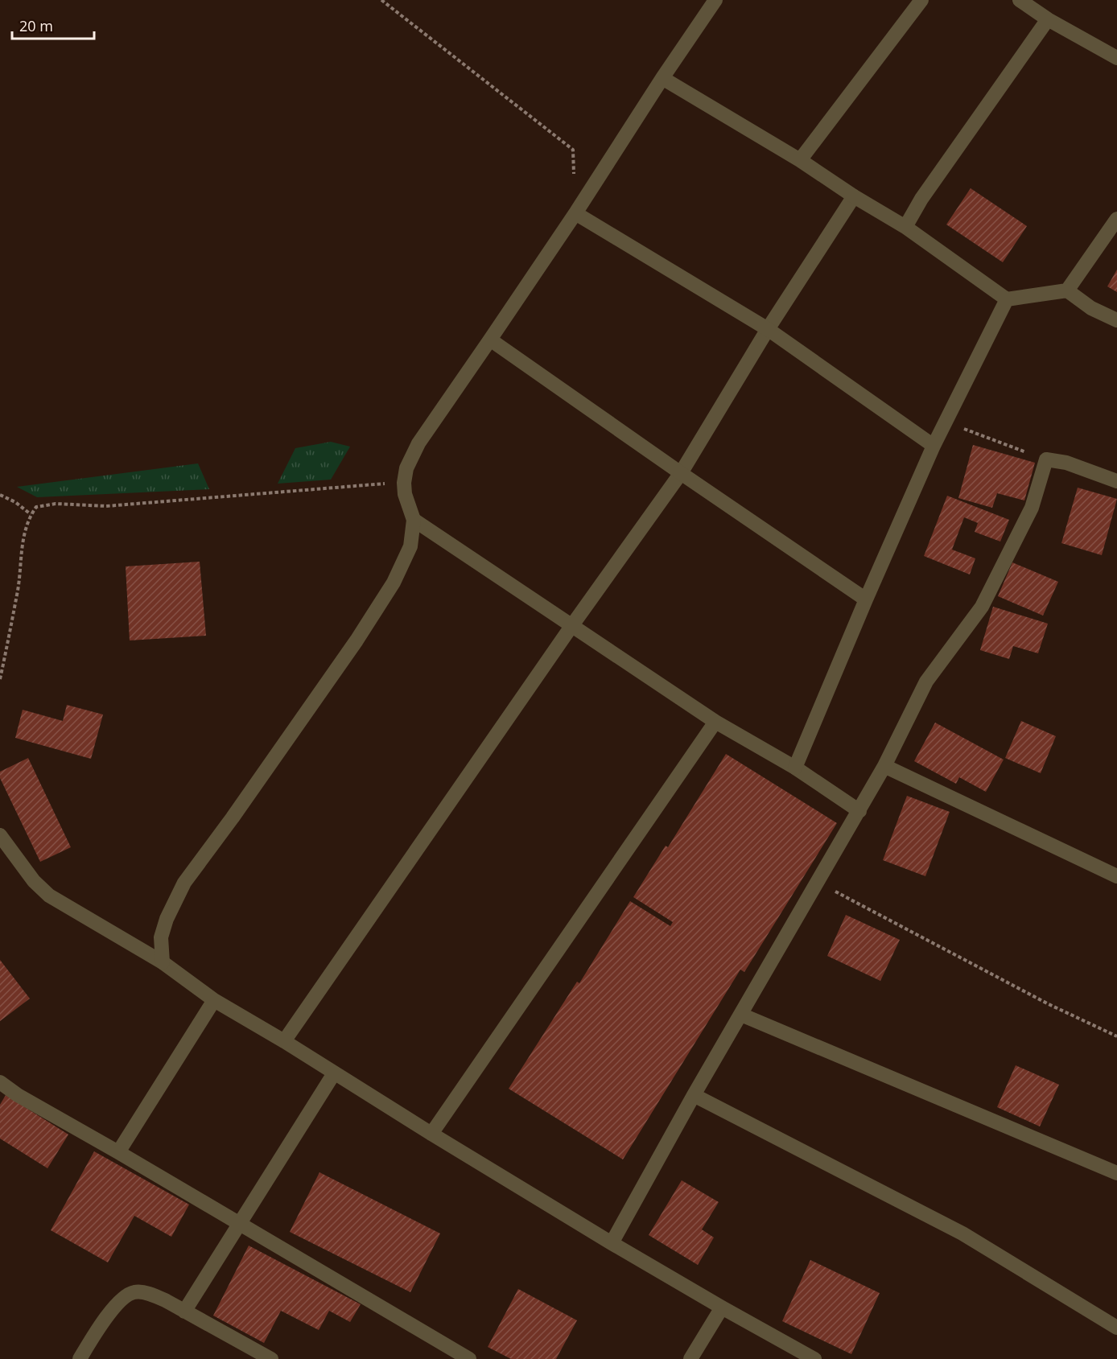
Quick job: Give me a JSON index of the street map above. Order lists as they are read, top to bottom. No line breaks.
{"scale_bar":"20 m"}
